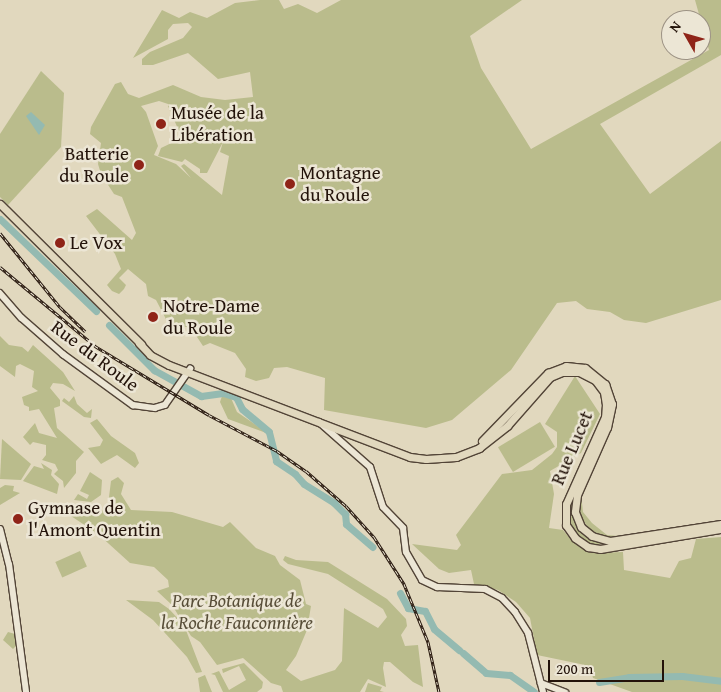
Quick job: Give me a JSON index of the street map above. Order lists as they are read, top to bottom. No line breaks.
{"streets":{"main road":["Rue Lucet"],"street":["Rue du Roule"]},"crossings":[["Rue du Roule","Rue Lucet"]],"parks":["Parc Botanique de la Roche Fauconnière"],"places":["Musée de la Libération","Batterie du Roule","Montagne du Roule","Le Vox","Notre-Dame du Roule","Gymnase de l'Amont Quentin"],"scale_bar":"200 m","north":"top left"}
